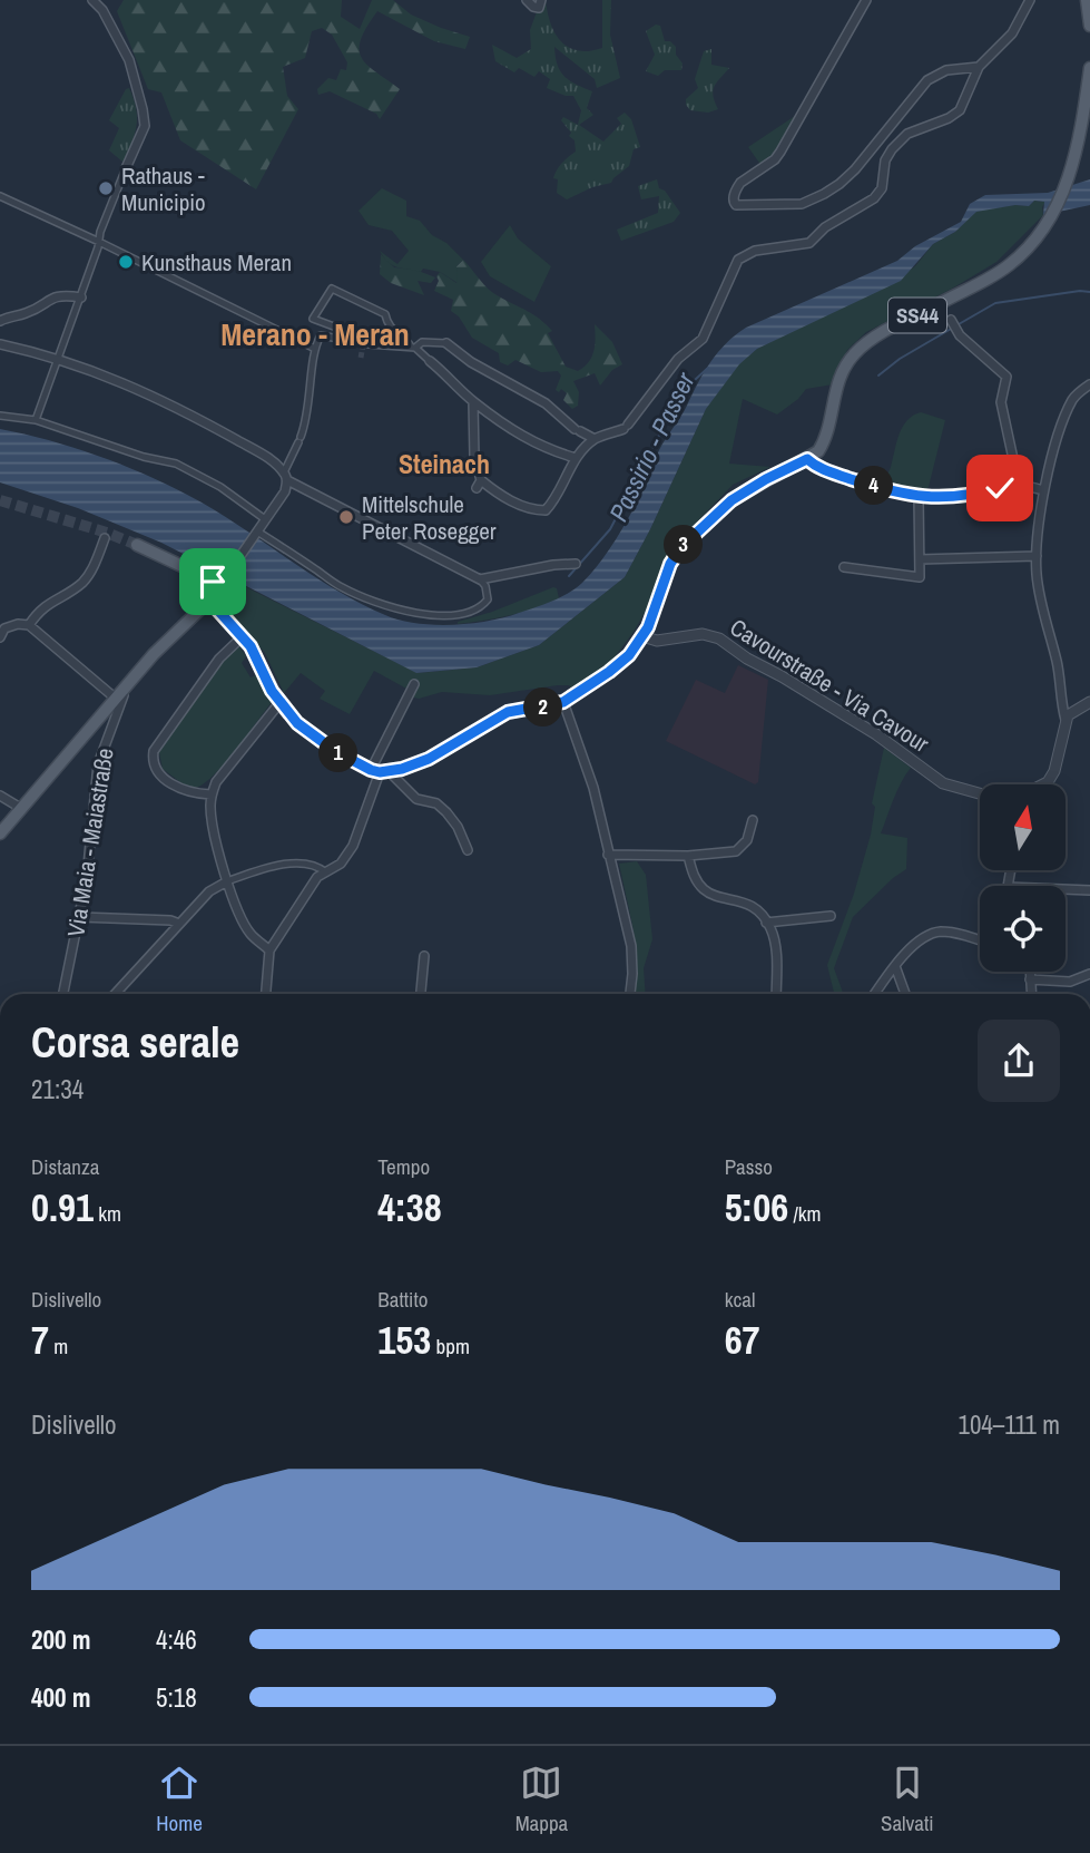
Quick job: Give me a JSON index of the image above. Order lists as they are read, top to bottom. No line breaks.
{"streets":{"main road":["SS44"],"street":["Cavourstraße - Via Cavour","Via Maia - Maiastraße"]},"districts":["Merano - Meran","Steinach"],"water":["Passirio - Passer"],"places":["Rathaus - Municipio","Kunsthaus Meran","Mittelschule Peter Rosegger"],"north":"top","page":{"pins":["4","3","2","1"],"heading":["Corsa serale","21:34"],"stats":[["Distanza","0.91 km"],["Tempo","4:38"],["Passo","5:06 /km"],["Dislivello","7 m"],["Battito","153 bpm"],["kcal","67"]],"chart":["Dislivello","104–111 m"],"list":[{"name":"200 m","note":"4:46"},{"name":"400 m","note":"5:18"}],"tabs":["Home","Mappa","Salvati"]}}
